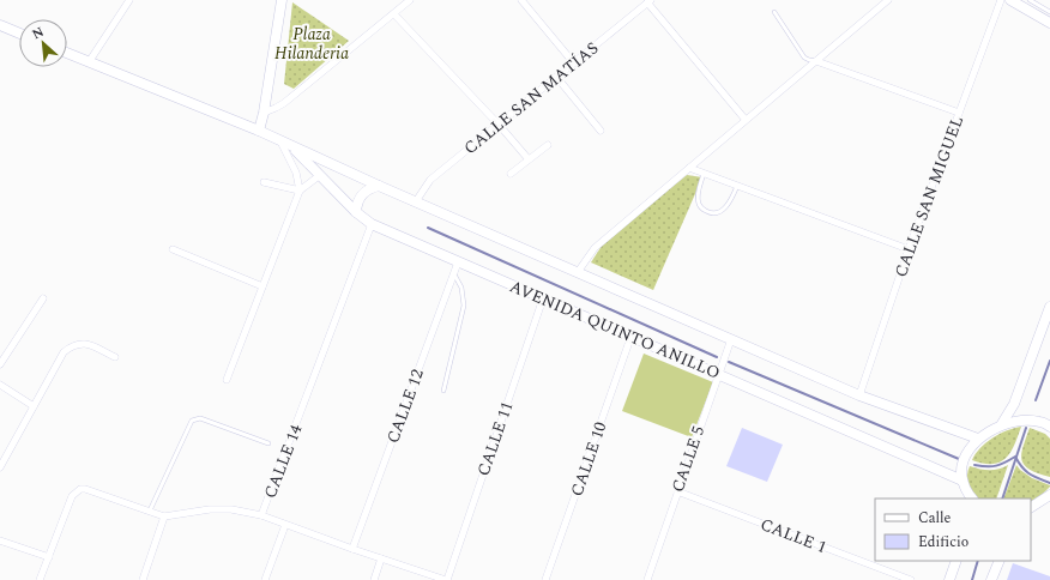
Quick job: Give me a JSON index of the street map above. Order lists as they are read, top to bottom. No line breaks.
{"streets":{"main road":["AVENIDA QUINTO ANILLO"],"street":["CALLE SAN MATÍAS","CALLE SAN MIGUEL","CALLE 12","CALLE 11","CALLE 10","CALLE 5","CALLE 14","CALLE 1"]},"crossings":[["CALLE SAN MATÍAS","AVENIDA QUINTO ANILLO"],["CALLE SAN MIGUEL","AVENIDA QUINTO ANILLO"],["AVENIDA QUINTO ANILLO","CALLE 12"],["AVENIDA QUINTO ANILLO","CALLE 11"],["AVENIDA QUINTO ANILLO","CALLE 10"],["AVENIDA QUINTO ANILLO","CALLE 5"],["AVENIDA QUINTO ANILLO","CALLE 14"],["CALLE 12","CALLE 14"],["CALLE 11","CALLE 14"],["CALLE 5","CALLE 1"]],"parks":["Plaza Hilanderia"],"legend":["Calle","Edificio"],"north":"top left"}
